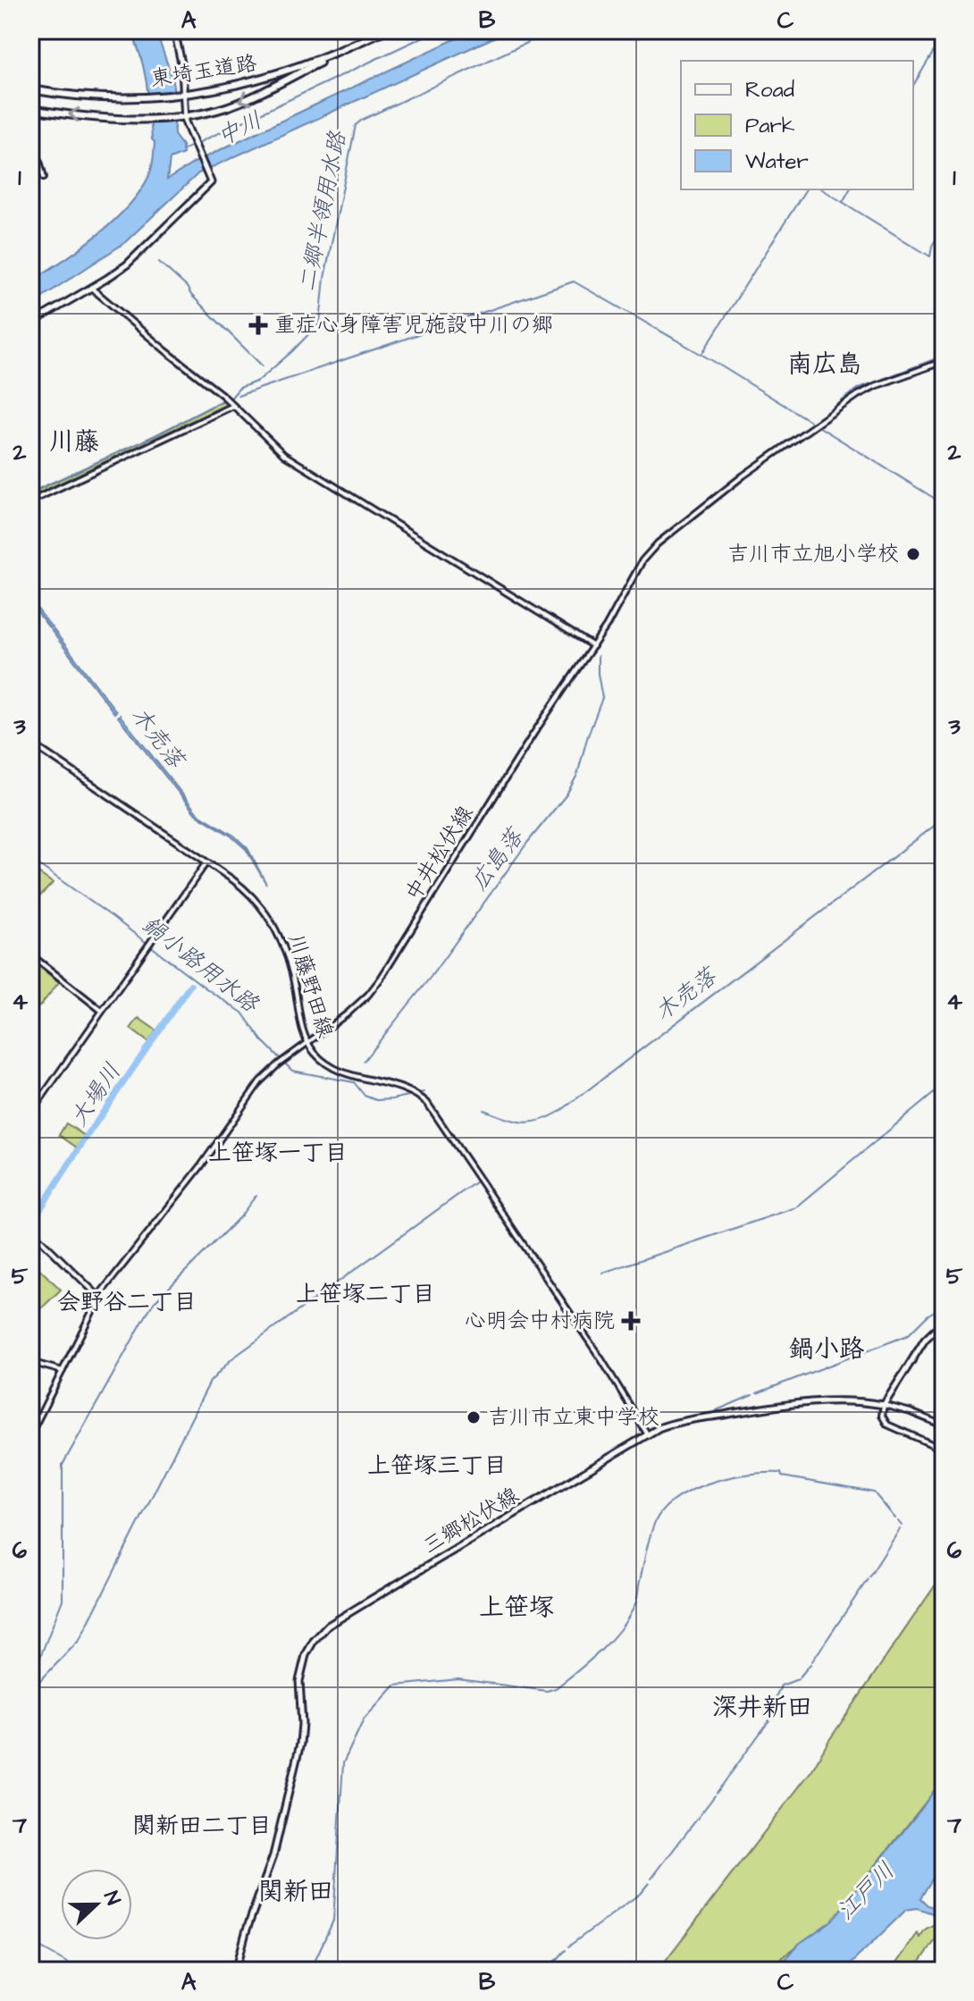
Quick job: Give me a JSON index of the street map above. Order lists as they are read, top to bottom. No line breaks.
{"streets":{"highway":["東埼玉道路"],"main road":["中井松伏線","川藤野田線","三郷松伏線"]},"crossings":[["中井松伏線","川藤野田線"],["川藤野田線","三郷松伏線"]],"districts":["南広島","川藤","上笹塚一丁目","上笹塚二丁目","会野谷二丁目","鍋小路","上笹塚三丁目","上笹塚","深井新田","関新田二丁目","関新田"],"water":["中川","二郷半領用水路","木売落","広島落","鍋小路用水路","大場川","江戸川"],"places":{"health":["重症心身障害児施設中川の郷","心明会中村病院"],"other":["吉川市立旭小学校","吉川市立東中学校"]},"legend":["Road","Park","Water"],"north":"right","grid":{"columns":["A","B","C"],"rows":["1","2","3","4","5","6","7"]}}
